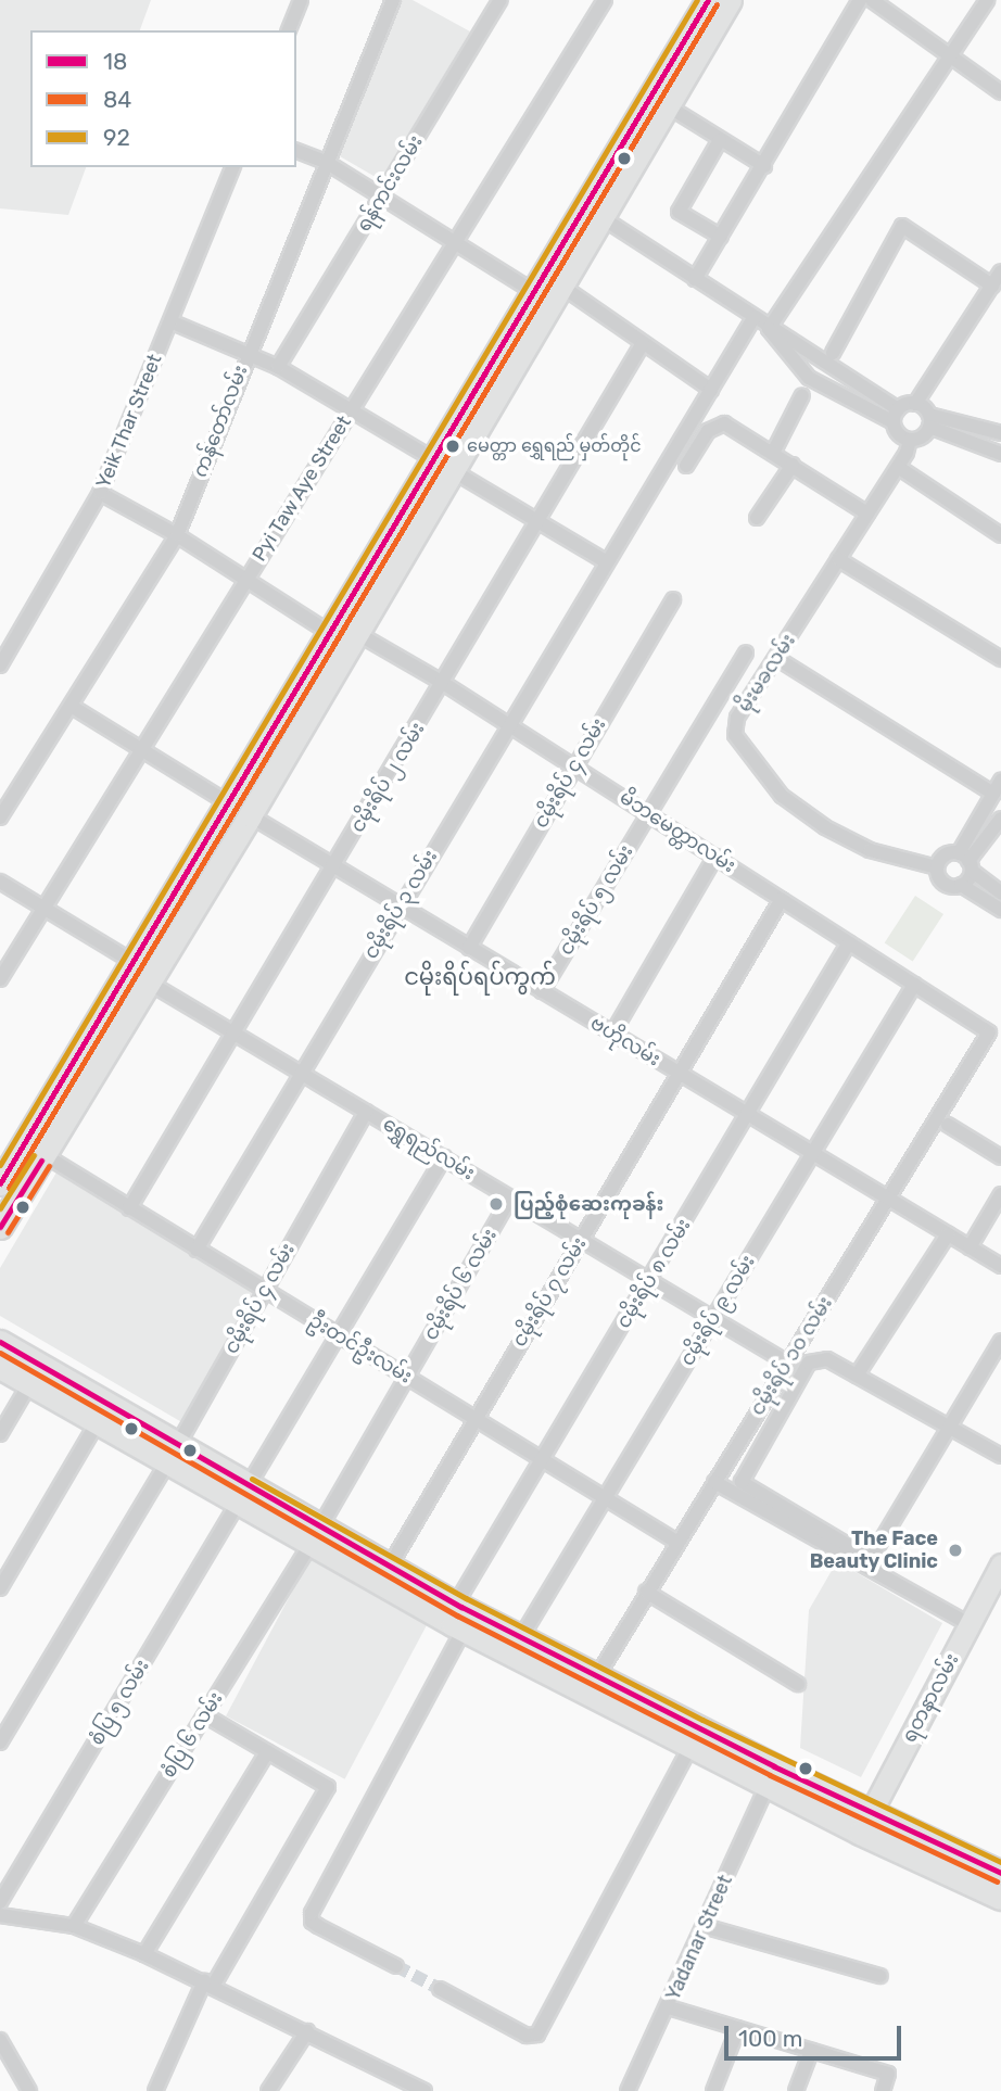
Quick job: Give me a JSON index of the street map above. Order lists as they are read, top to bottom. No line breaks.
{"streets":{"main road":["ရတနာလမ်း"],"street":["ရန်ကင်းလမ်း","Yeik Thar Street","ကန်တော်လမ်း","Pyi Taw Aye Street","မိုးမခလမ်း","ငမိုးရိပ် ၄ လမ်း","ငမိုးရိပ် ၂ လမ်း","မိဘမေတ္တာလမ်း","ငမိုးရိပ် ၅ လမ်း","ငမိုးရိပ် ၃ လမ်း","ဗဟိုလမ်း","ရွှေရည်လမ်း","ငမိုးရိပ် ၈ လမ်း","ငမိုးရိပ် ၆ လမ်း","ငမိုးရိပ် ၇ လမ်း","ငမိုးရိပ် ၉ လမ်း","ဦးတင်ဦးလမ်း","ငမိုးရိပ် ၁၀ လမ်း","စံပြ ၅ လမ်း","စံပြ ၆ လမ်း","Yadanar Street"]},"crossings":[["Yeik Thar Street","မိဘမေတ္တာလမ်း"],["ကန်တော်လမ်း","မိဘမေတ္တာလမ်း"],["Pyi Taw Aye Street","မိဘမေတ္တာလမ်း"],["ငမိုးရိပ် ၄ လမ်း","မိဘမေတ္တာလမ်း"],["ငမိုးရိပ် ၄ လမ်း","ဗဟိုလမ်း"],["ငမိုးရိပ် ၄ လမ်း","ရွှေရည်လမ်း"],["ငမိုးရိပ် ၄ လမ်း","ဦးတင်ဦးလမ်း"],["ငမိုးရိပ် ၂ လမ်း","မိဘမေတ္တာလမ်း"],["ငမိုးရိပ် ၂ လမ်း","ဗဟိုလမ်း"],["ငမိုးရိပ် ၂ လမ်း","ရွှေရည်လမ်း"],["ငမိုးရိပ် ၂ လမ်း","ဦးတင်ဦးလမ်း"],["မိဘမေတ္တာလမ်း","ငမိုးရိပ် ၅ လမ်း"],["မိဘမေတ္တာလမ်း","ငမိုးရိပ် ၃ လမ်း"],["မိဘမေတ္တာလမ်း","ငမိုးရိပ် ၈ လမ်း"],["မိဘမေတ္တာလမ်း","ငမိုးရိပ် ၇ လမ်း"],["မိဘမေတ္တာလမ်း","ငမိုးရိပ် ၉ လမ်း"],["မိဘမေတ္တာလမ်း","ငမိုးရိပ် ၁၀ လမ်း"],["ငမိုးရိပ် ၅ လမ်း","ဗဟိုလမ်း"],["ငမိုးရိပ် ၃ လမ်း","ဗဟိုလမ်း"],["ငမိုးရိပ် ၃ လမ်း","ရွှေရည်လမ်း"],["ငမိုးရိပ် ၃ လမ်း","ဦးတင်ဦးလမ်း"],["ဗဟိုလမ်း","ငမိုးရိပ် ၈ လမ်း"],["ဗဟိုလမ်း","ငမိုးရိပ် ၇ လမ်း"],["ဗဟိုလမ်း","ငမိုးရိပ် ၉ လမ်း"],["ဗဟိုလမ်း","ငမိုးရိပ် ၁၀ လမ်း"],["ရွှေရည်လမ်း","ငမိုးရိပ် ၈ လမ်း"],["ရွှေရည်လမ်း","ငမိုးရိပ် ၆ လမ်း"],["ရွှေရည်လမ်း","ငမိုးရိပ် ၇ လမ်း"],["ရွှေရည်လမ်း","ငမိုးရိပ် ၉ လမ်း"],["ရွှေရည်လမ်း","ငမိုးရိပ် ၁၀ လမ်း"],["ငမိုးရိပ် ၈ လမ်း","ဦးတင်ဦးလမ်း"],["ငမိုးရိပ် ၆ လမ်း","ဦးတင်ဦးလမ်း"],["ငမိုးရိပ် ၆ လမ်း","စံပြ ၆ လမ်း"],["ငမိုးရိပ် ၇ လမ်း","ဦးတင်ဦးလမ်း"],["ငမိုးရိပ် ၉ လမ်း","ဦးတင်ဦးလမ်း"],["ဦးတင်ဦးလမ်း","ငမိုးရိပ် ၁၀ လမ်း"]],"districts":["ငမိုးရိပ်ရပ်ကွက်"],"places":["မေတ္တာ ရွှေရည် မှတ်တိုင်","ပြည့်စုံဆေးကုခန်း","The Face Beauty Clinic"],"lines":["transit line 18","transit line 92","transit line 84"],"legend":["18","84","92"],"scale_bar":"100 m"}
